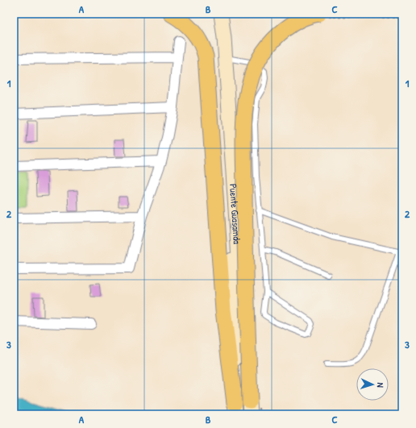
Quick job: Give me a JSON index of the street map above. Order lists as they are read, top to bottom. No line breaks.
{"streets":{"main road":["Puente Guasamda"]},"north":"right","grid":{"columns":["A","B","C"],"rows":["1","2","3"]}}
